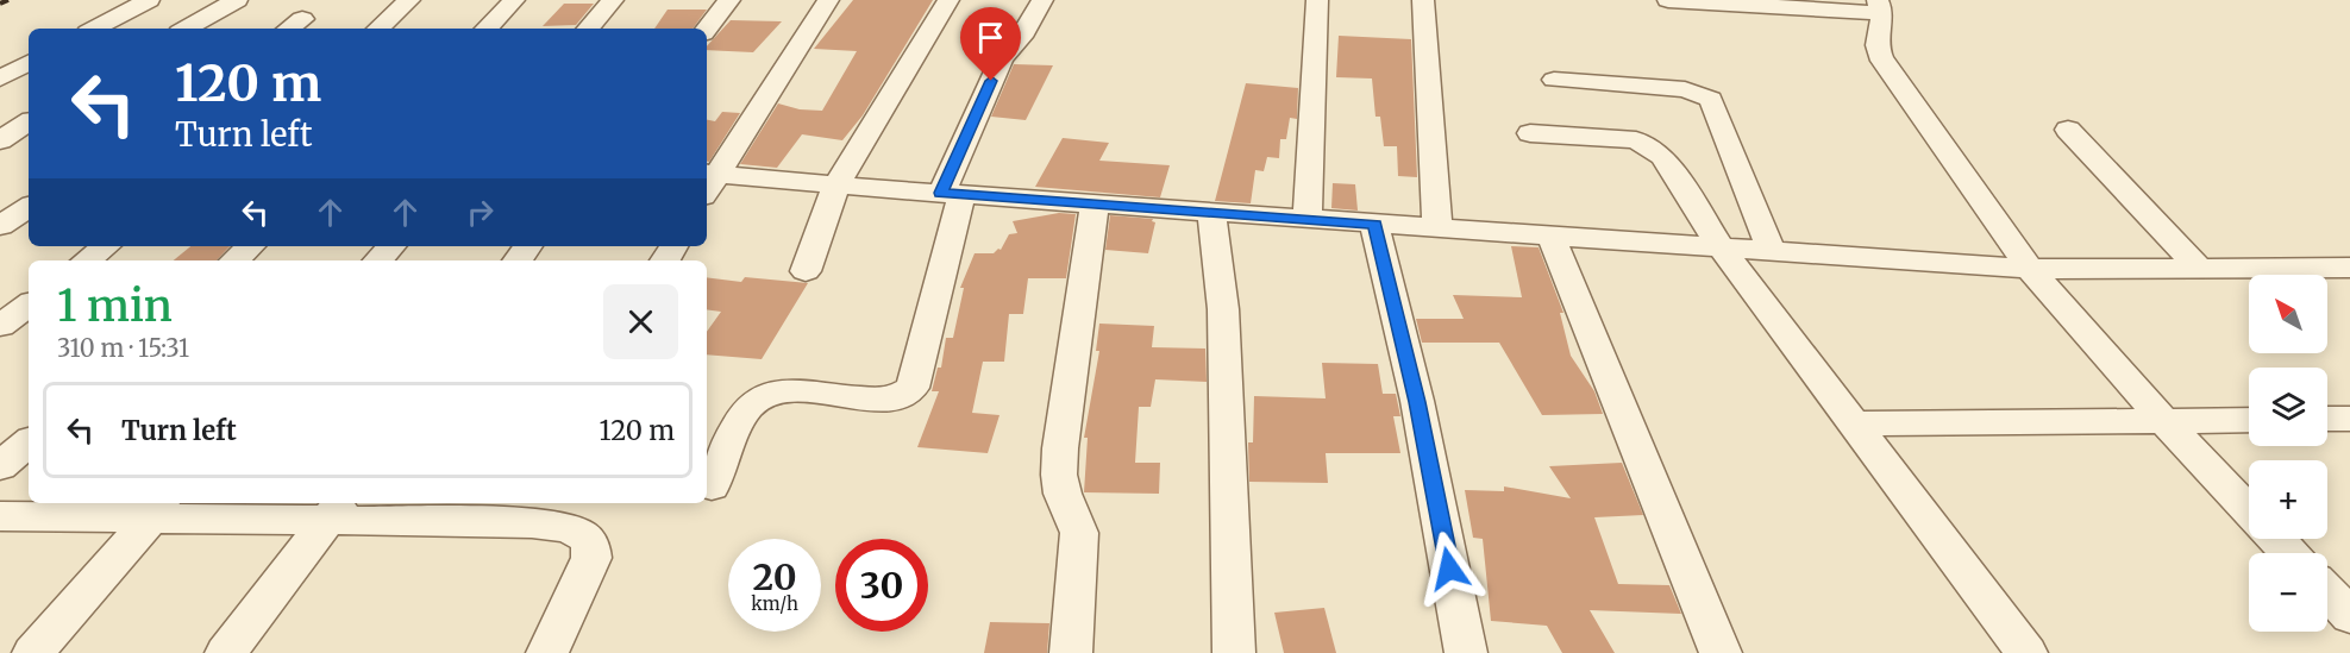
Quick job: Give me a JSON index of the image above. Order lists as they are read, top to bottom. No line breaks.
{"north":"top left","page":{"turn":["120 m","Turn left"],"heading":["1 min","310 m · 15:31"],"map_buttons":["+","−"],"list":[{"name":"Turn left","value":"120 m"}],"speed":"20 km/h","limit":"30"}}
